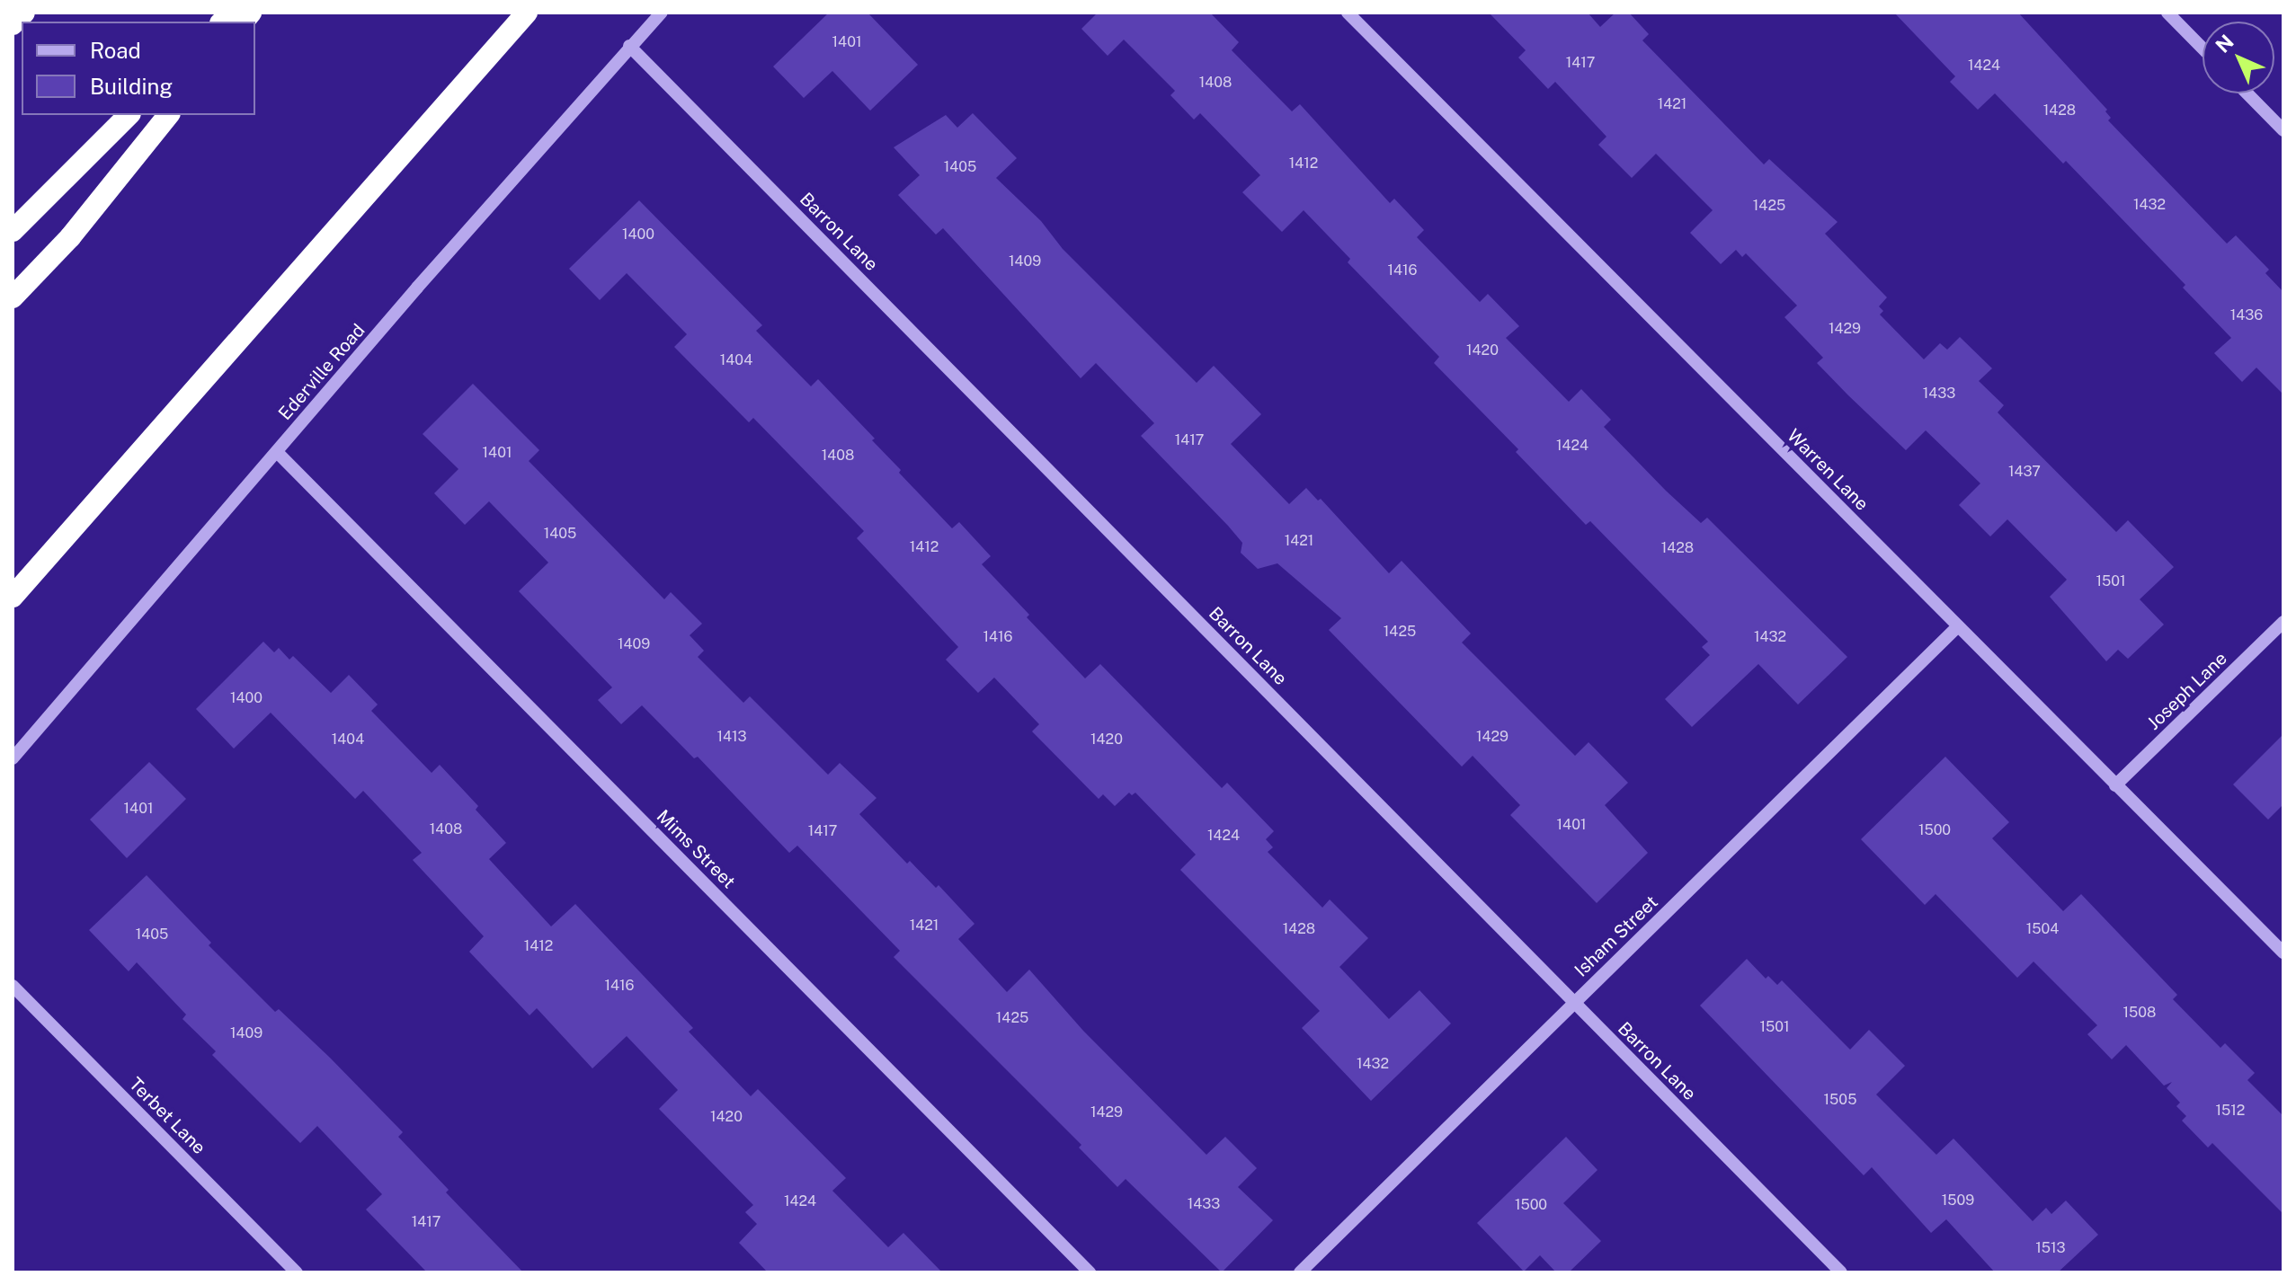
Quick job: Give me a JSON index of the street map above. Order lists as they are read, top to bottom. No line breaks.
{"streets":{"street":["Barron Lane","Ederville Road","Warren Lane","Joseph Lane","Mims Street","Isham Street","Terbet Lane"]},"crossings":[["Barron Lane","Ederville Road"],["Barron Lane","Isham Street"],["Ederville Road","Mims Street"],["Warren Lane","Joseph Lane"],["Warren Lane","Isham Street"]],"house_numbers":["1401","1417","1424","1408","1421","1428","1412","1405","1432","1425","1400","1409","1416","1436","1429","1420","1404","1433","1417","1424","1401","1408","1437","1405","1421","1412","1428","1501","1425","1416","1432","1409","1400","1413","1429","1404","1420","1401","1401","1408","1500","1417","1424","1421","1428","1504","1405","1412","1416","1508","1425","1501","1409","1432","1505","1512","1429","1420","1509","1424","1433","1500","1417","1513"],"legend":["Road","Building"],"north":"top left"}
